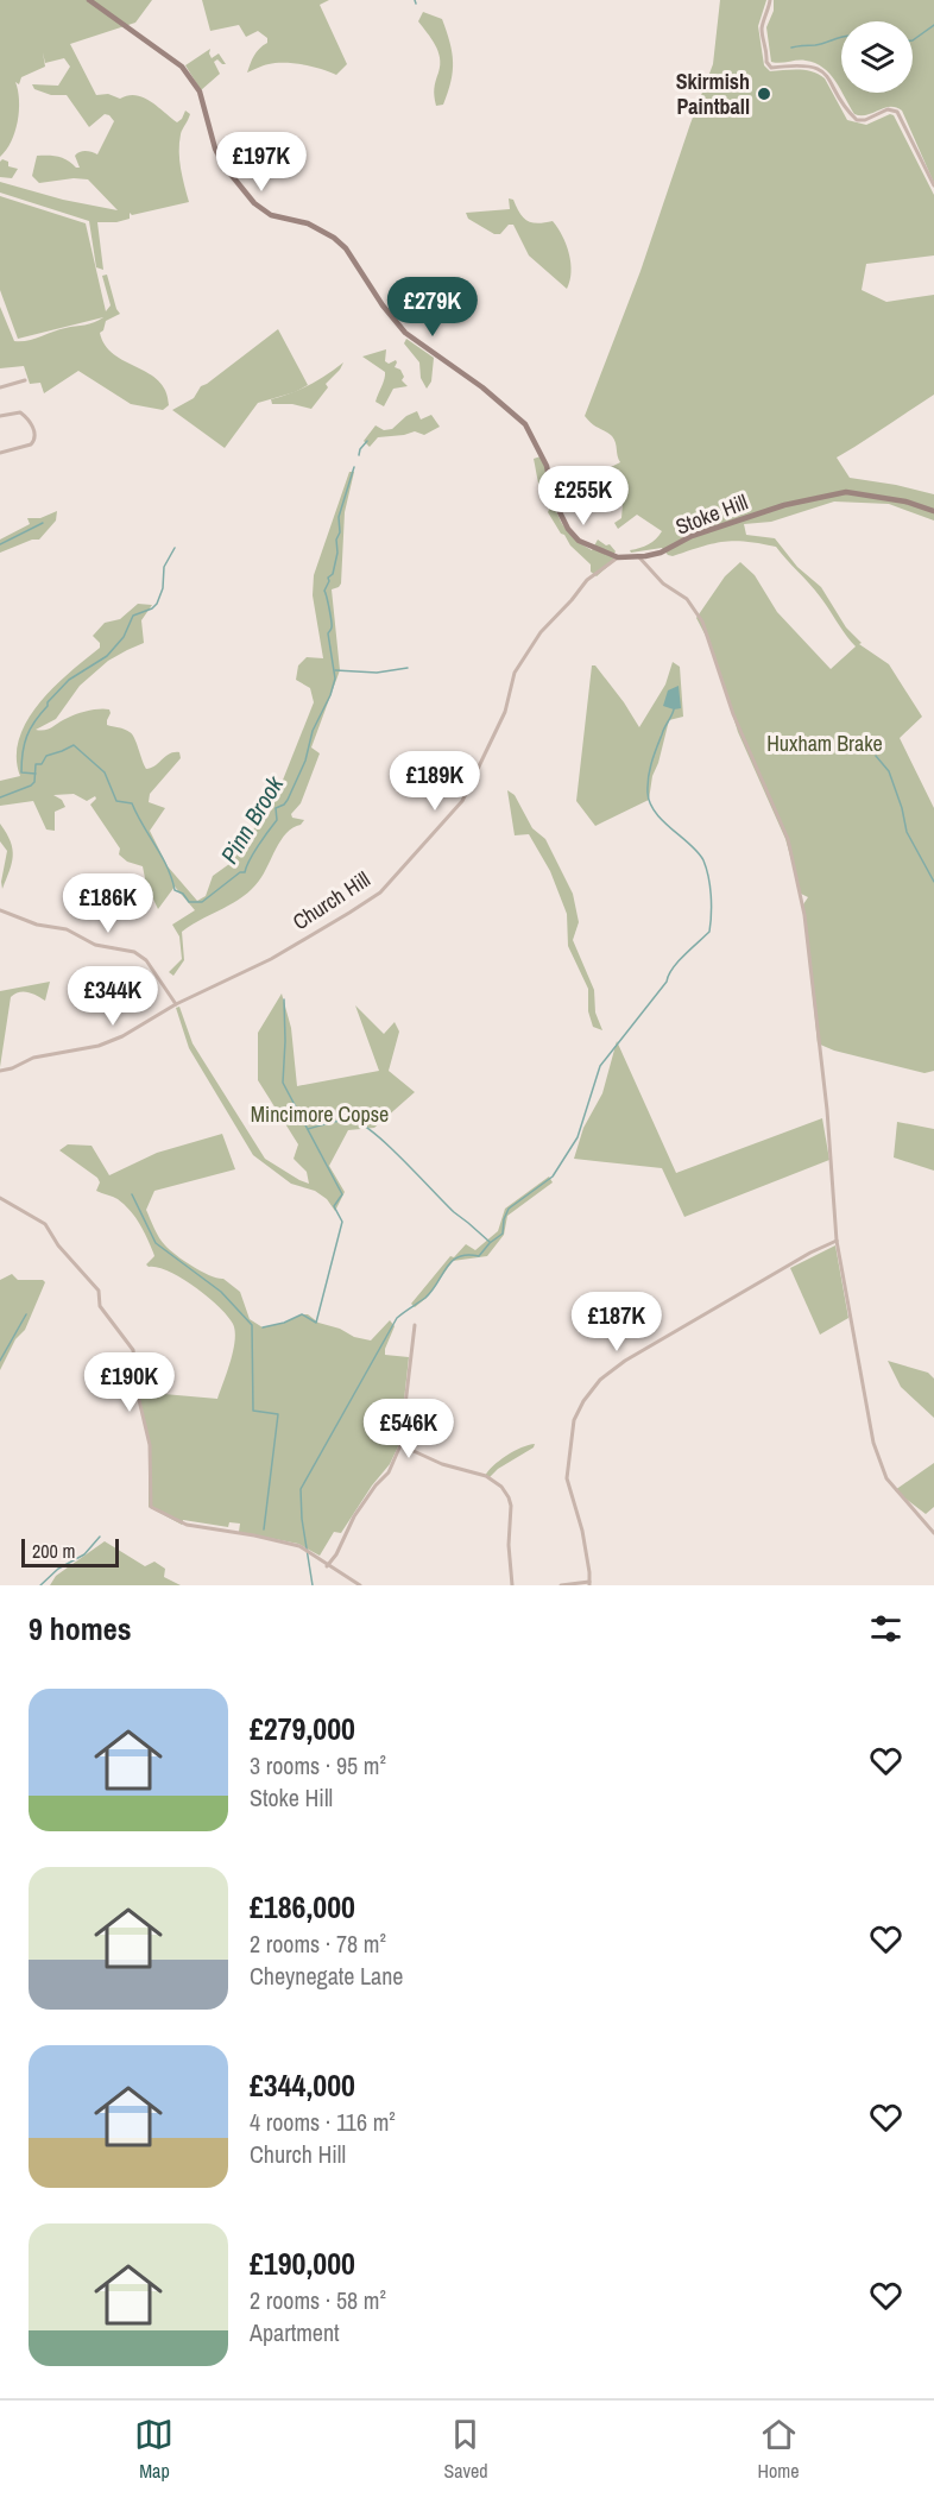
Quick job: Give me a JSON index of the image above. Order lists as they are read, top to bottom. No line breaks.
{"streets":{"street":["Stoke Hill","Church Hill"]},"crossings":[["Stoke Hill","Church Hill"]],"water":["Pinn Brook"],"parks":["Huxham Brake","Mincimore Copse"],"places":["Skirmish Paintball"],"scale_bar":"200 m","page":{"price":["£197K","£279K","£255K","£189K","£186K","£344K","£187K","£190K","£546K"],"scale":"200 m","heading":"9 homes","list":[{"name":"£279,000","note":"3 rooms · 95 m² · Stoke Hill"},{"name":"£186,000","note":"2 rooms · 78 m² · Cheynegate Lane"},{"name":"£344,000","note":"4 rooms · 116 m² · Church Hill"},{"name":"£190,000","note":"2 rooms · 58 m² · Apartment"}],"tabs":["Map","Saved","Home"]}}
